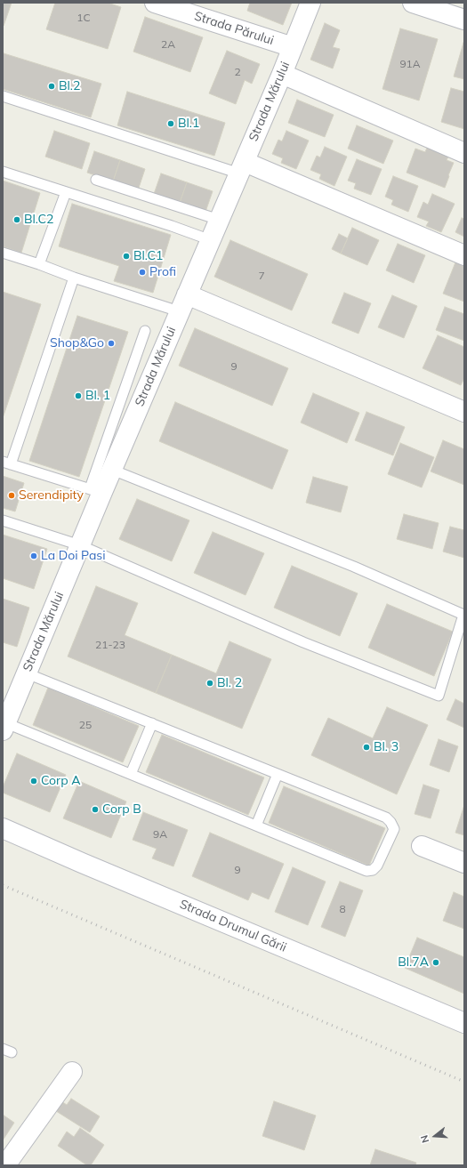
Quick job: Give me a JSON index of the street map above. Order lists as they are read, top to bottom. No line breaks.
{"streets":{"street":["Strada Părului","Strada Mărului","Strada Drumul Gării"]},"crossings":[["Strada Părului","Strada Mărului"]],"places":["Bl.2","Bl.1","Bl.C2","Bl.C1","Profi","Shop&Go","Bl. 1","Serendipity","La Doi Pasi","Bl. 2","Bl. 3","Corp A","Corp B","Bl.7A"],"house_numbers":["1C","2A","91A","2","7","9","21-23","25","9A","9","8"],"north":"left"}
